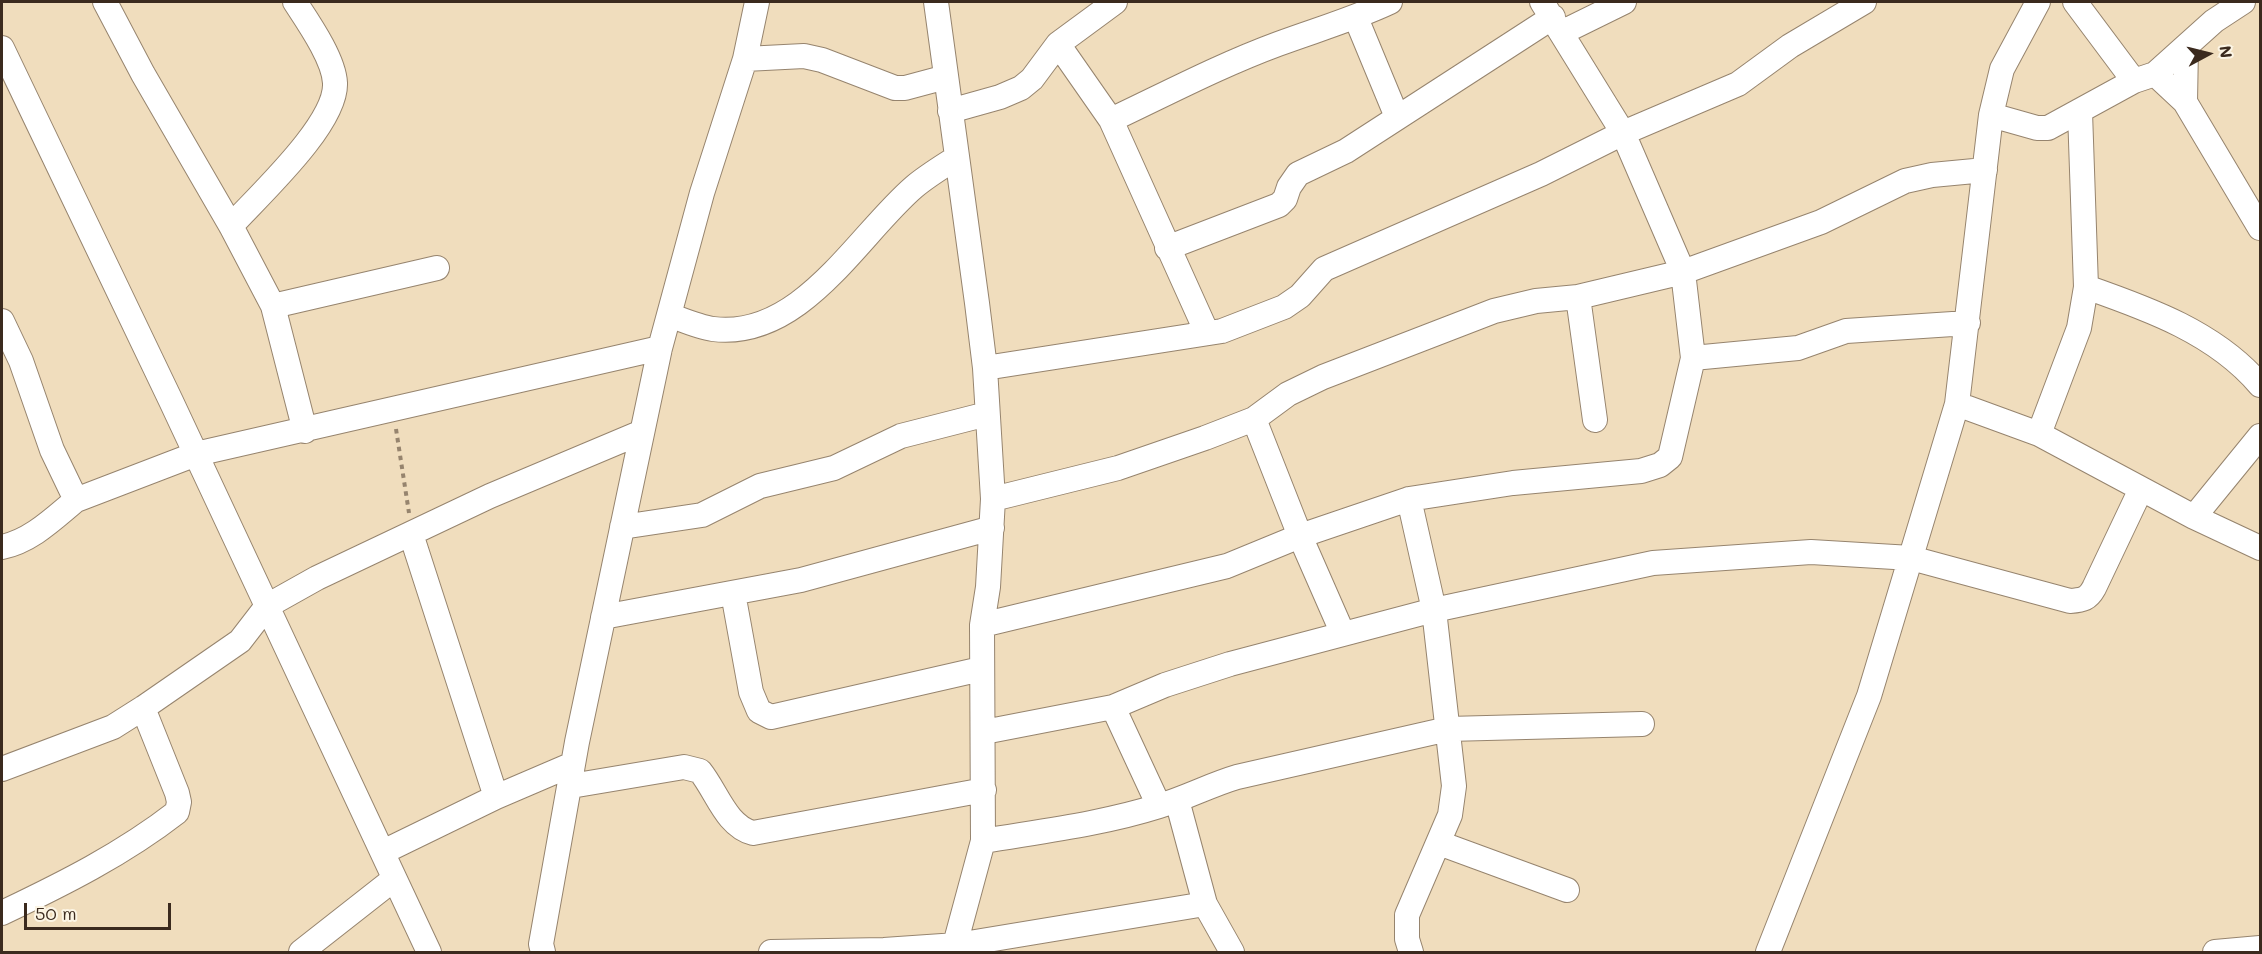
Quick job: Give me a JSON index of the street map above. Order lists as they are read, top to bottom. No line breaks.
{"scale_bar":"50 m","north":"right"}
